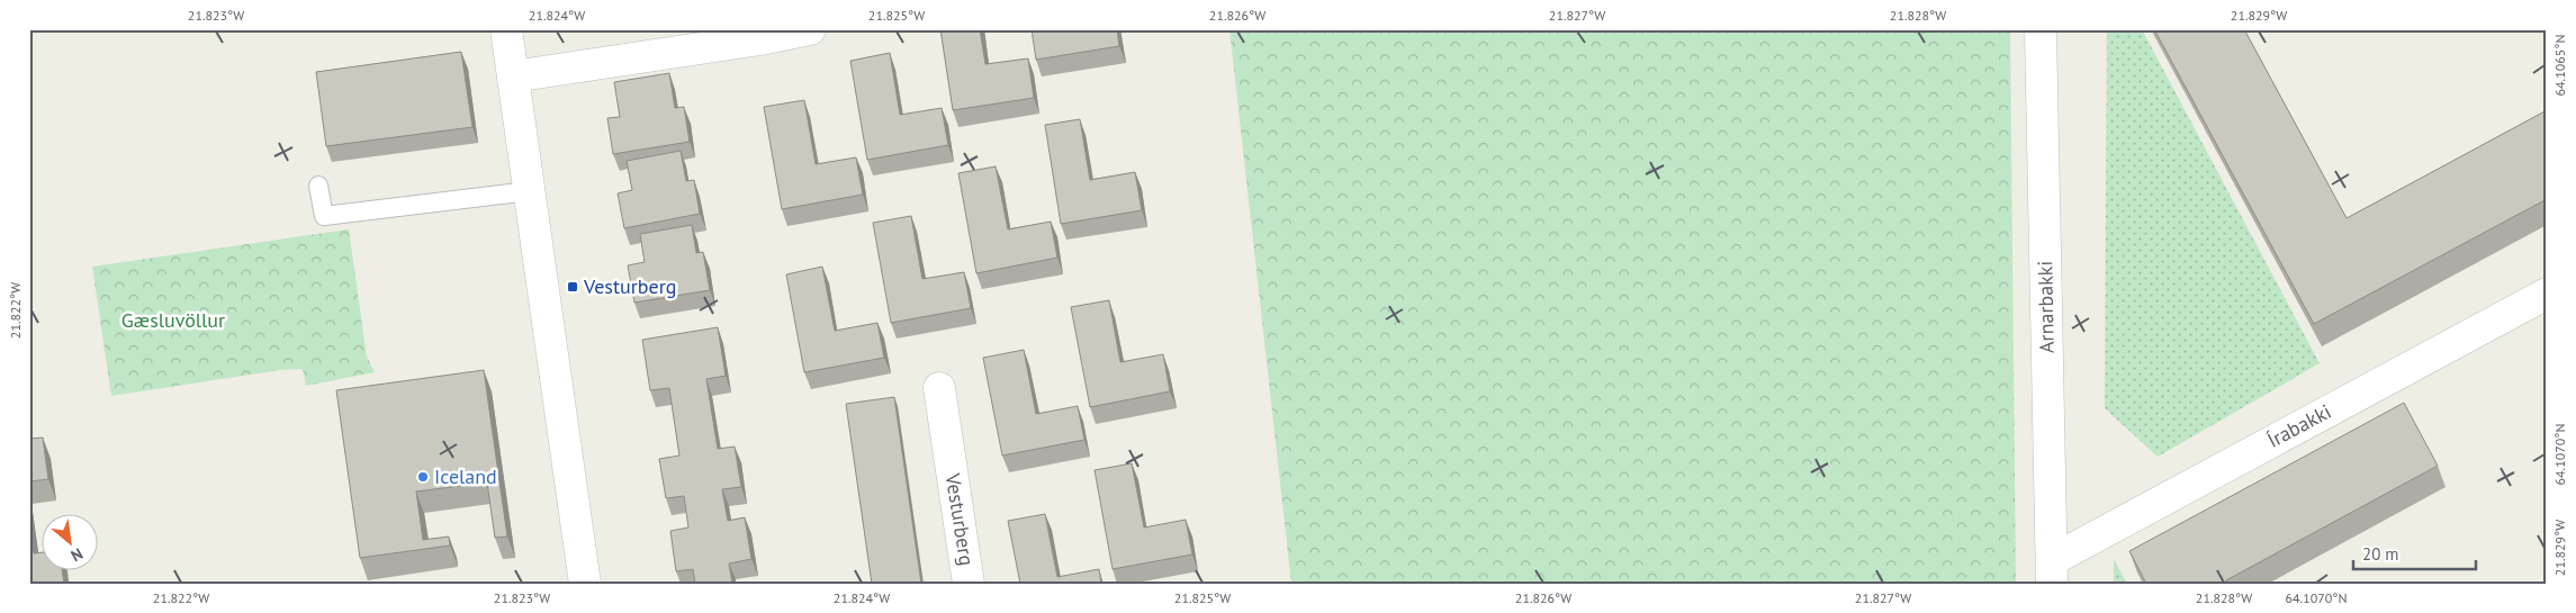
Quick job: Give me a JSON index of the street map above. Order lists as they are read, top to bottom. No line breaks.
{"streets":{"street":["Arnarbakki","Írabakki","Vesturberg"]},"crossings":[["Arnarbakki","Írabakki"]],"parks":["Gæsluvöllur"],"places":{"transit":["Vesturberg"],"other":["Iceland"]},"scale_bar":"20 m","north":"bottom right","coordinates":["21.823°W","21.824°W","21.825°W","21.826°W","21.827°W","21.828°W","21.829°W","64.1065°N","21.822°W","64.1070°N"]}
